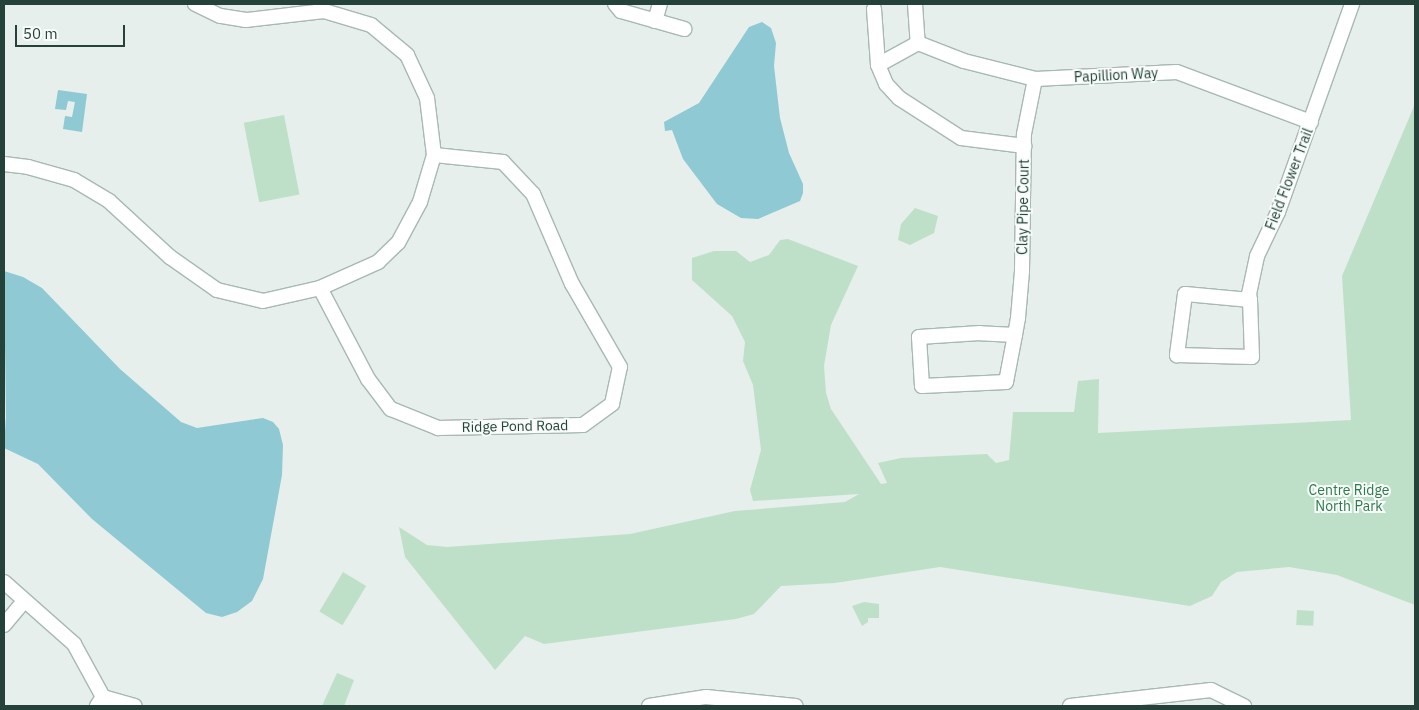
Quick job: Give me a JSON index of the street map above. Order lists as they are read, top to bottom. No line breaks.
{"streets":{"street":["Papillion Way","Field Flower Trail","Clay Pipe Court","Ridge Pond Road"]},"crossings":[["Papillion Way","Field Flower Trail"],["Papillion Way","Clay Pipe Court"]],"parks":["Centre Ridge North Park"],"scale_bar":"50 m"}
